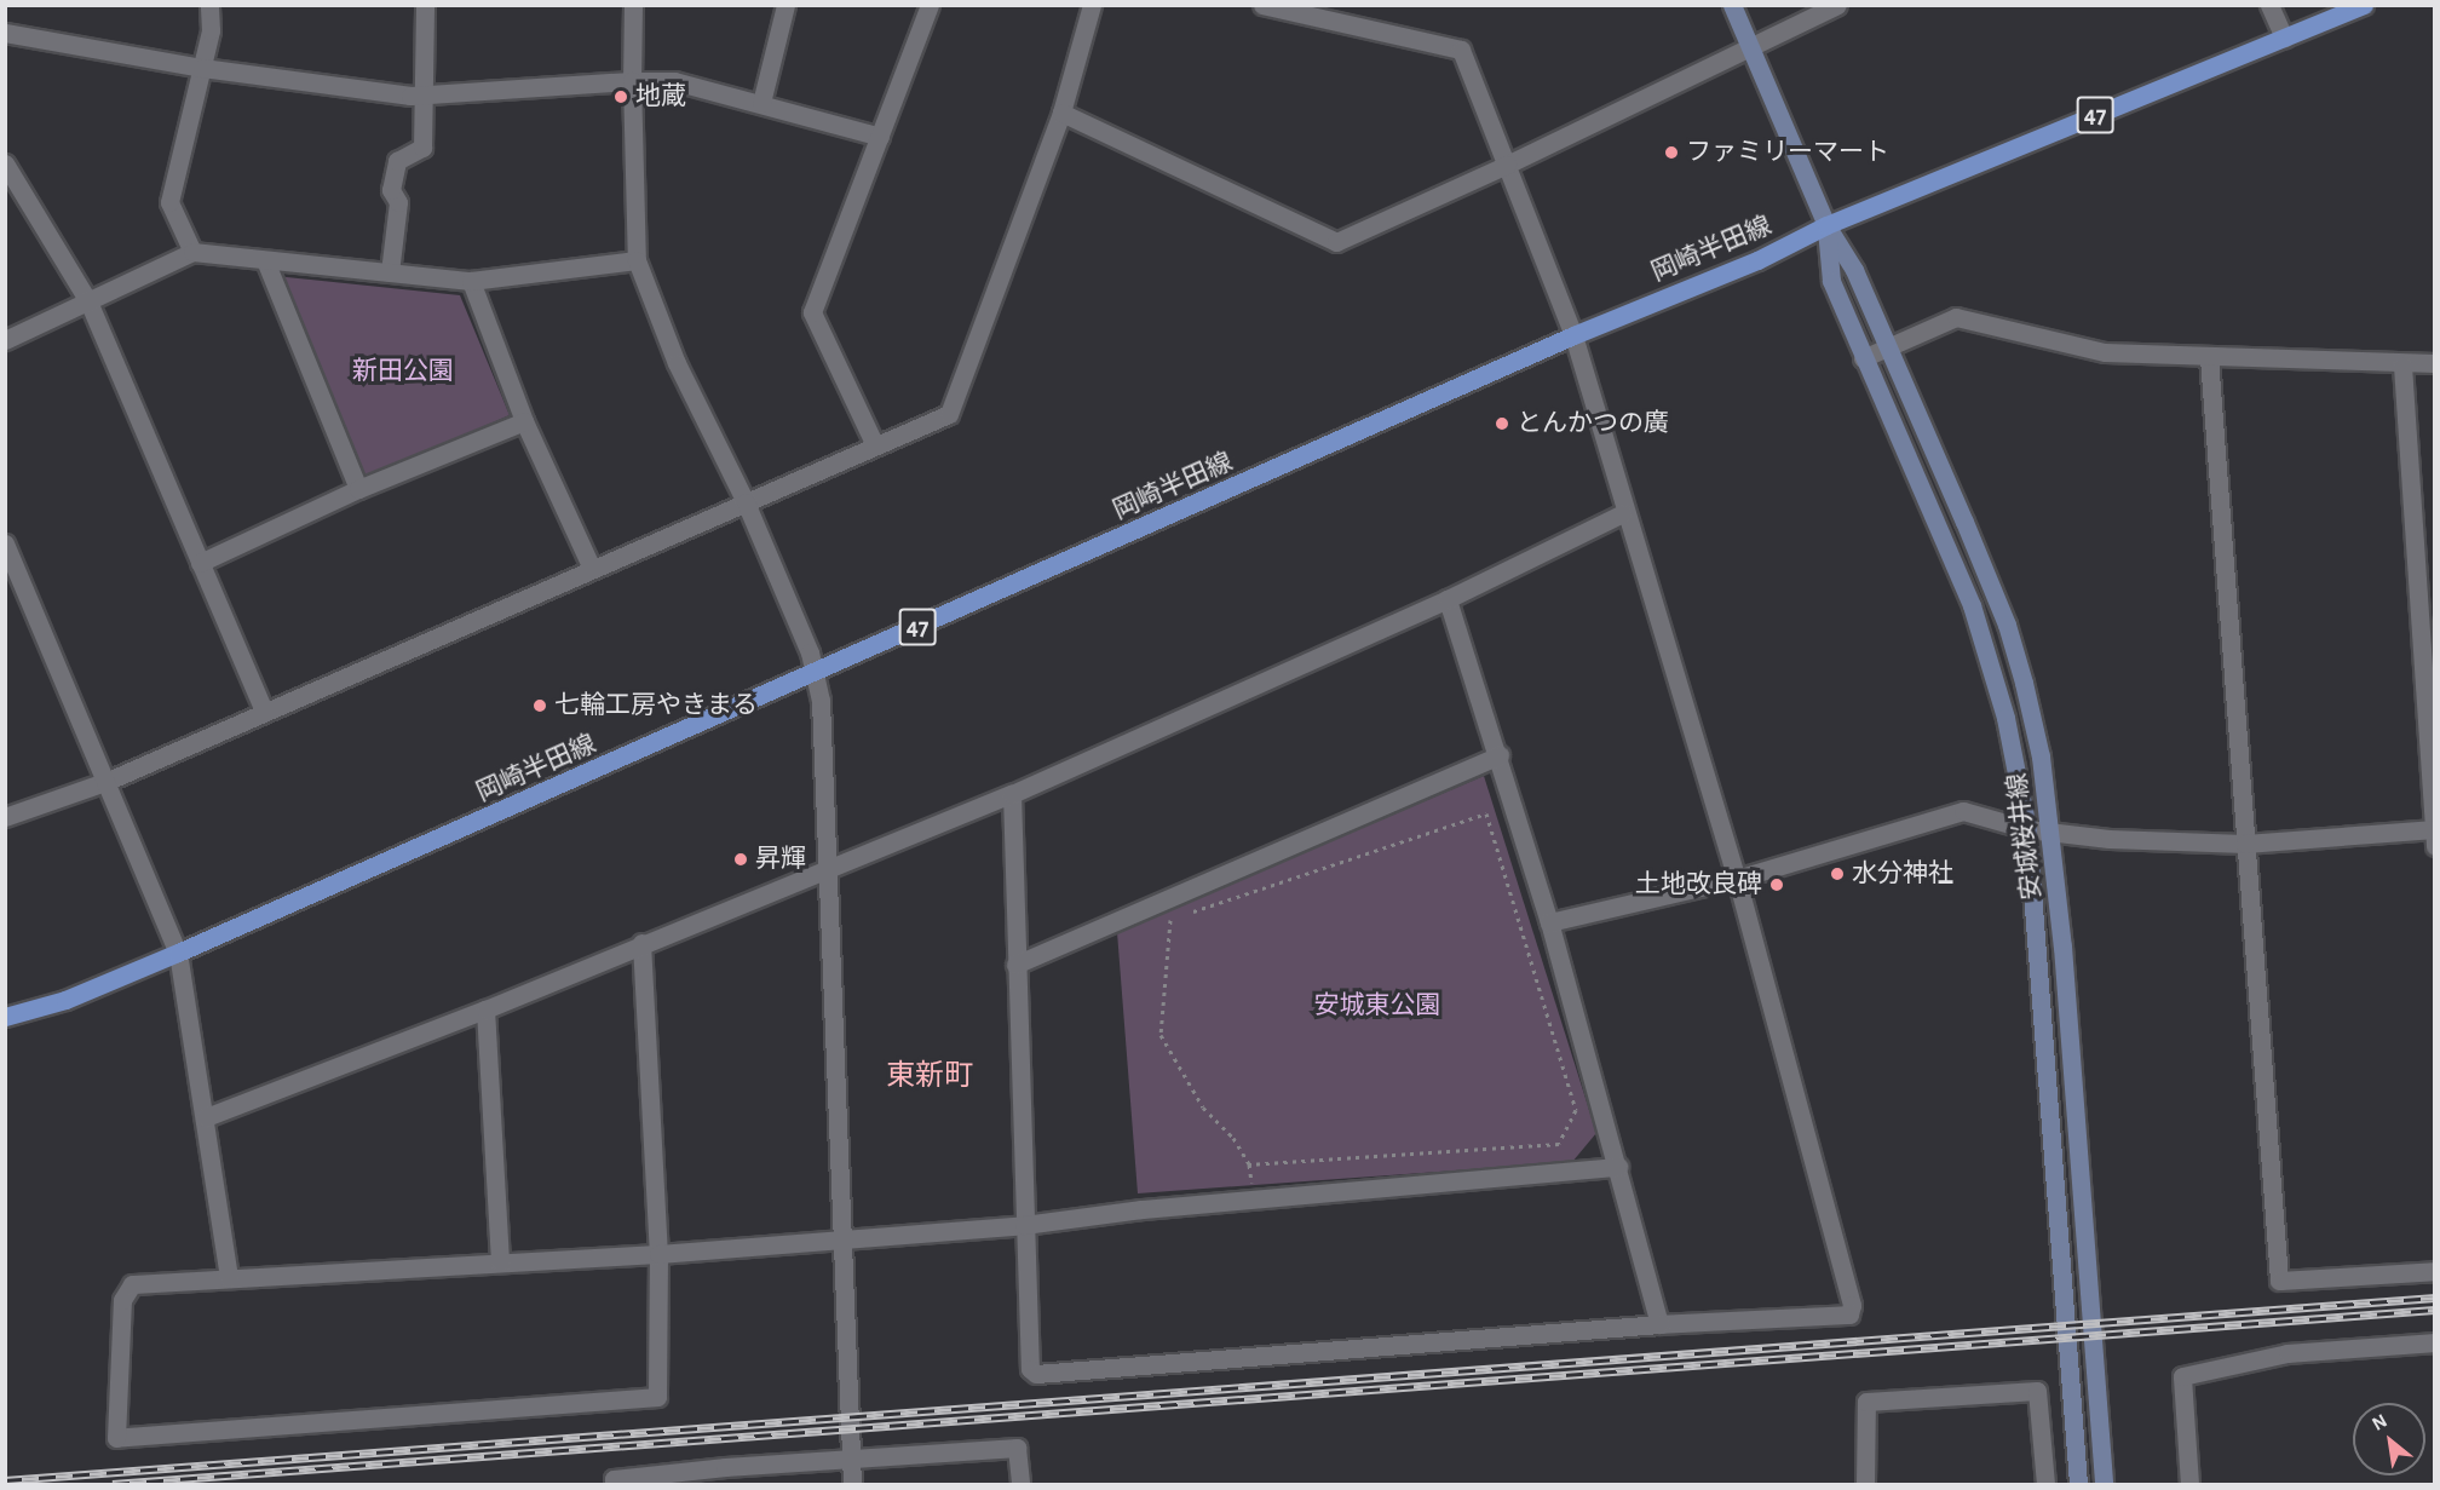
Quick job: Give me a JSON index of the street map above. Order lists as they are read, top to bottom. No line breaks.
{"streets":{"main road":["47","岡崎半田線","安城桜井線"]},"crossings":[["岡崎半田線","安城桜井線"]],"districts":["東新町"],"parks":["新田公園","安城東公園"],"places":["地蔵","ファミリーマート","とんかつの廣","七輪工房やきまる","昇輝","水分神社","土地改良碑"],"north":"top left"}
